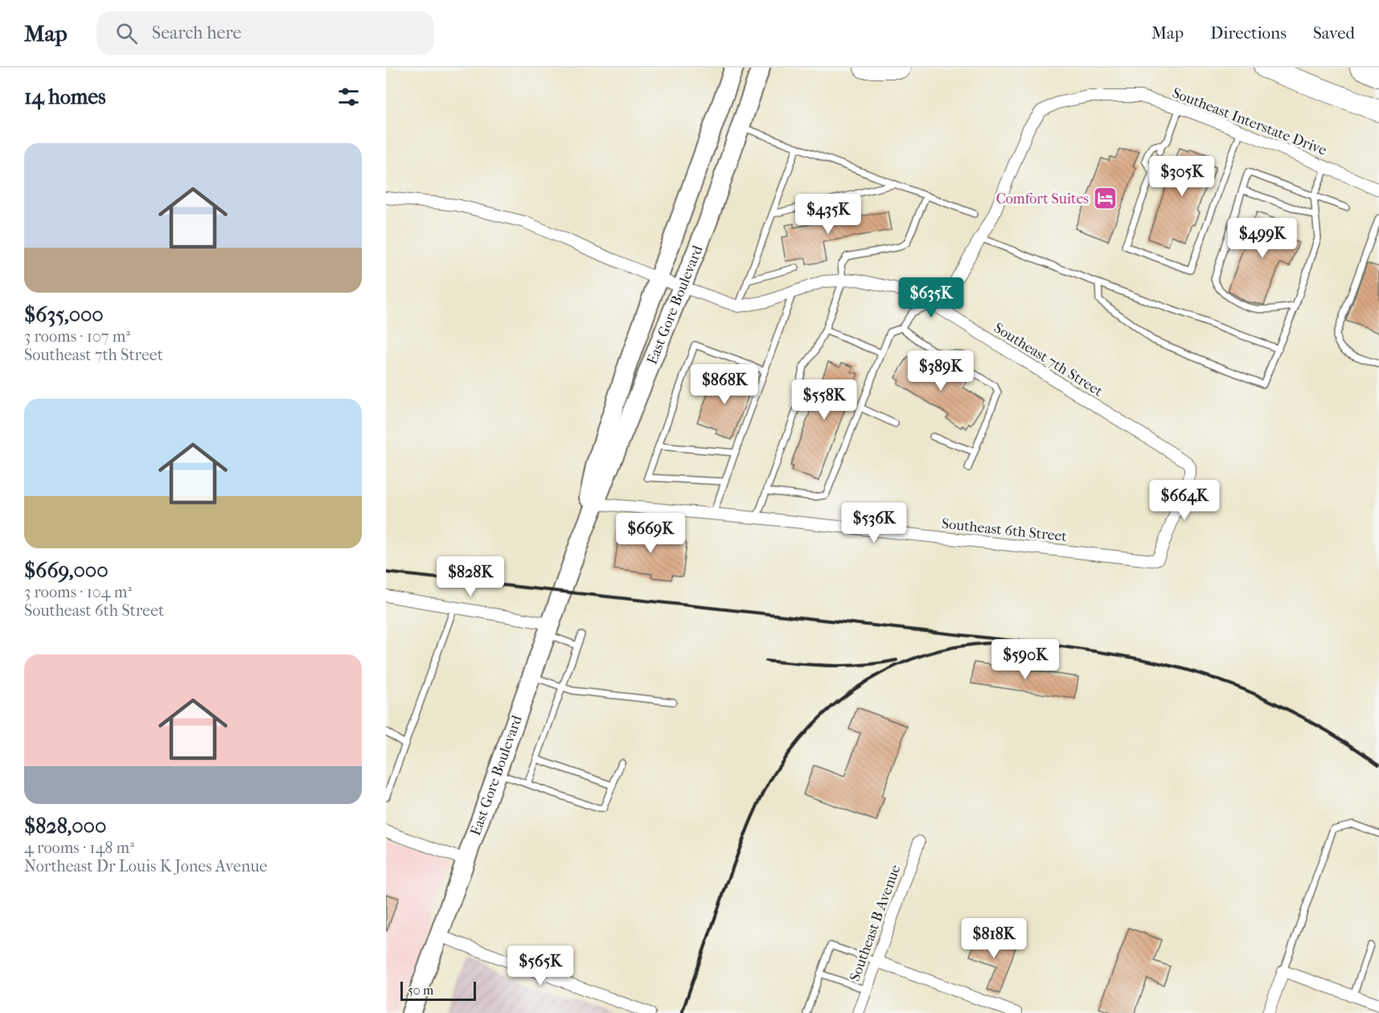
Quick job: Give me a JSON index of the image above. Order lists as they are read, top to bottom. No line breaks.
{"streets":{"main road":["East Gore Boulevard"],"street":["Southeast Interstate Drive","Southeast 7th Street","Southeast 6th Street","Southeast B Avenue"]},"crossings":[["Southeast Interstate Drive","Southeast 7th Street"],["East Gore Boulevard","Southeast 7th Street"],["East Gore Boulevard","Southeast 6th Street"],["Southeast 7th Street","Southeast 6th Street"]],"places":{"hotel":["Comfort Suites"]},"scale_bar":"50 m","page":{"header":"Map","search":"Search here","nav":["Map","Directions","Saved"],"heading":"14 homes","list":[{"name":"$635,000","note":"3 rooms · 107 m² · Southeast 7th Street"},{"name":"$669,000","note":"3 rooms · 104 m² · Southeast 6th Street"},{"name":"$828,000","note":"4 rooms · 148 m² · Northeast Dr Louis K Jones Avenue"}],"price":["$305K","$435K","$499K","$635K","$389K","$868K","$558K","$664K","$536K","$669K","$828K","$590K","$818K","$565K"],"scale":"50 m"}}
